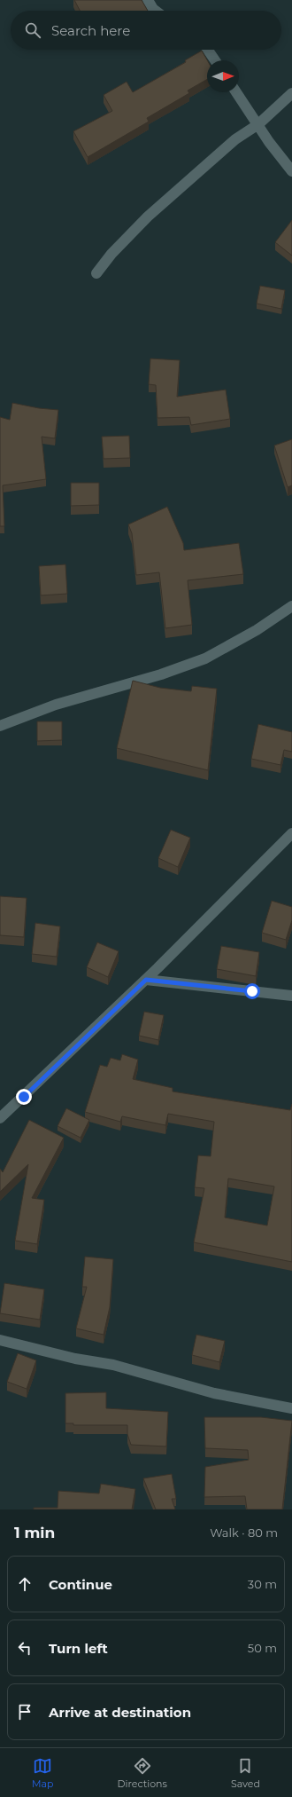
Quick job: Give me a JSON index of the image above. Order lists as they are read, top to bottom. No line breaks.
{"north":"right","page":{"search":"Search here","heading":["1 min","Walk · 80 m"],"list":[["Continue","30 m"],["Turn left","50 m"],"Arrive at destination"],"nav":["Map","Directions","Saved"]}}
